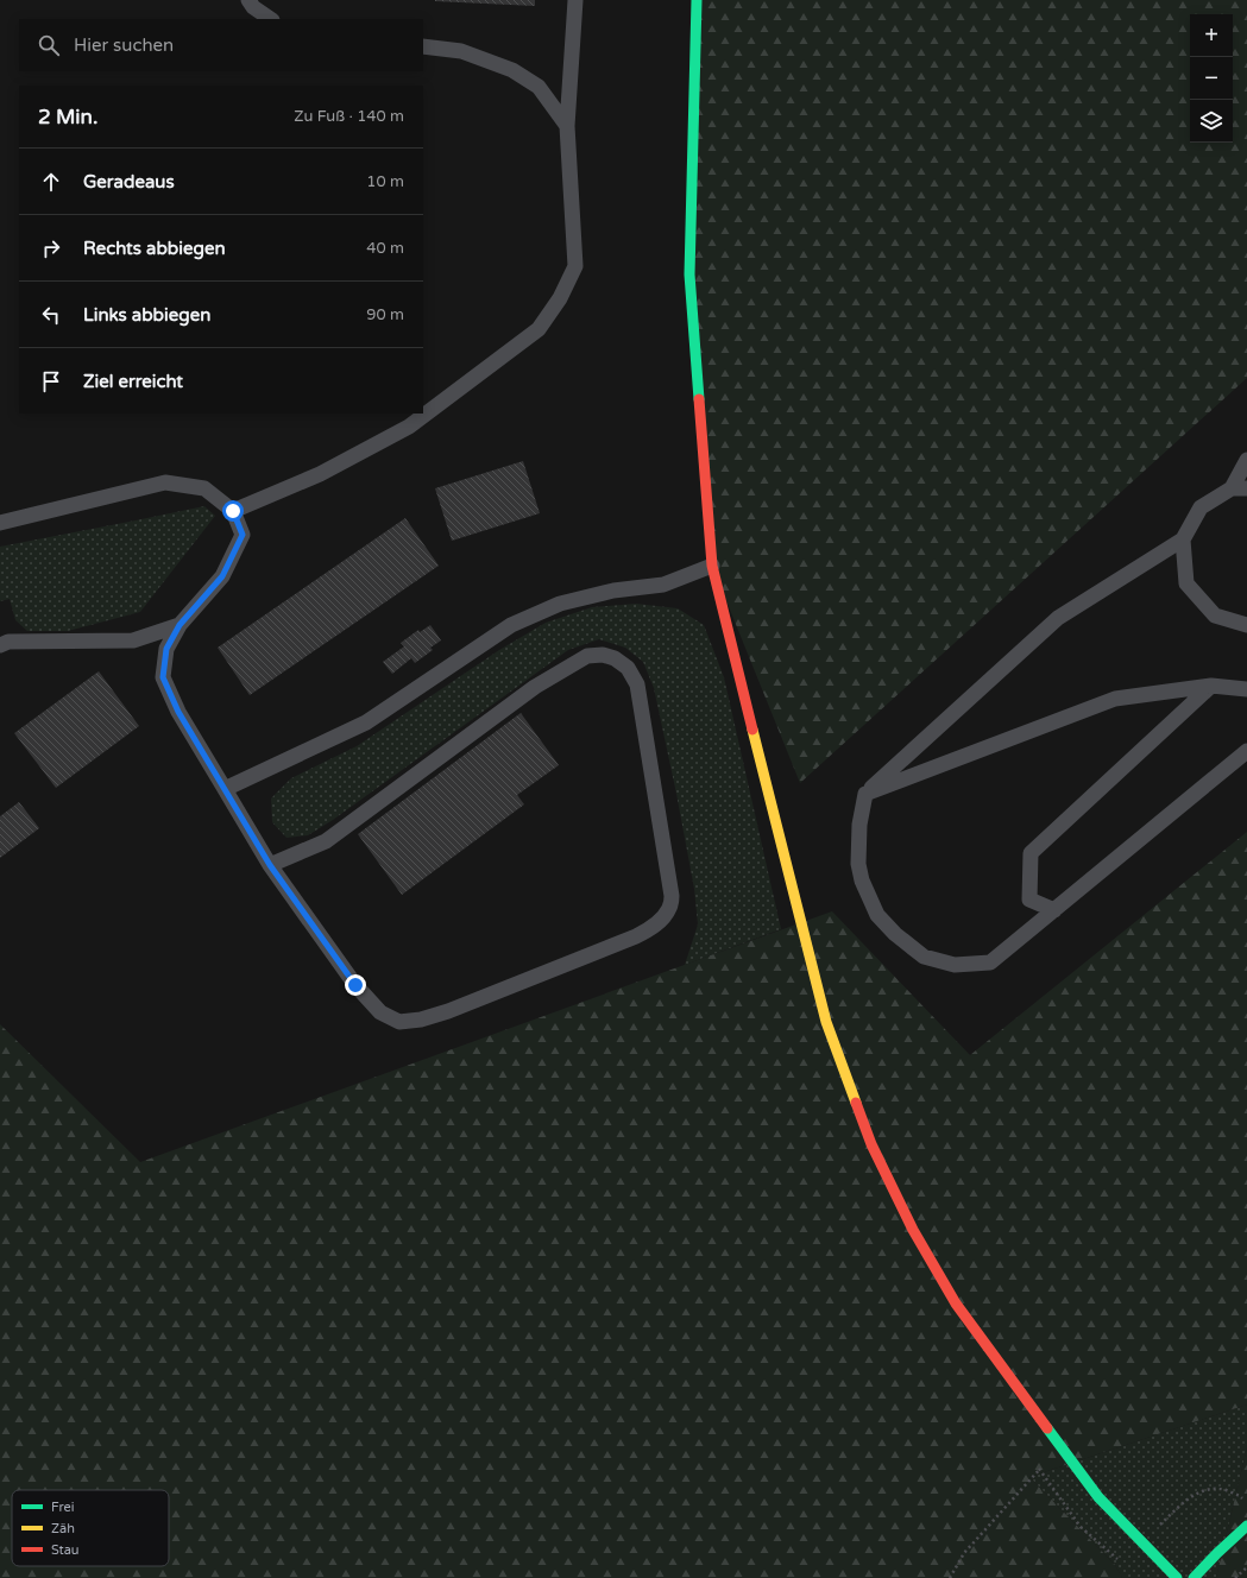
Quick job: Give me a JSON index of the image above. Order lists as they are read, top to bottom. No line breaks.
{"legend":["Frei","Zäh","Stau"],"page":{"map_buttons":["+","−"],"search":"Hier suchen","heading":["2 Min.","Zu Fuß · 140 m"],"list":[["Geradeaus","10 m"],["Rechts abbiegen","40 m"],["Links abbiegen","90 m"],"Ziel erreicht"]}}
